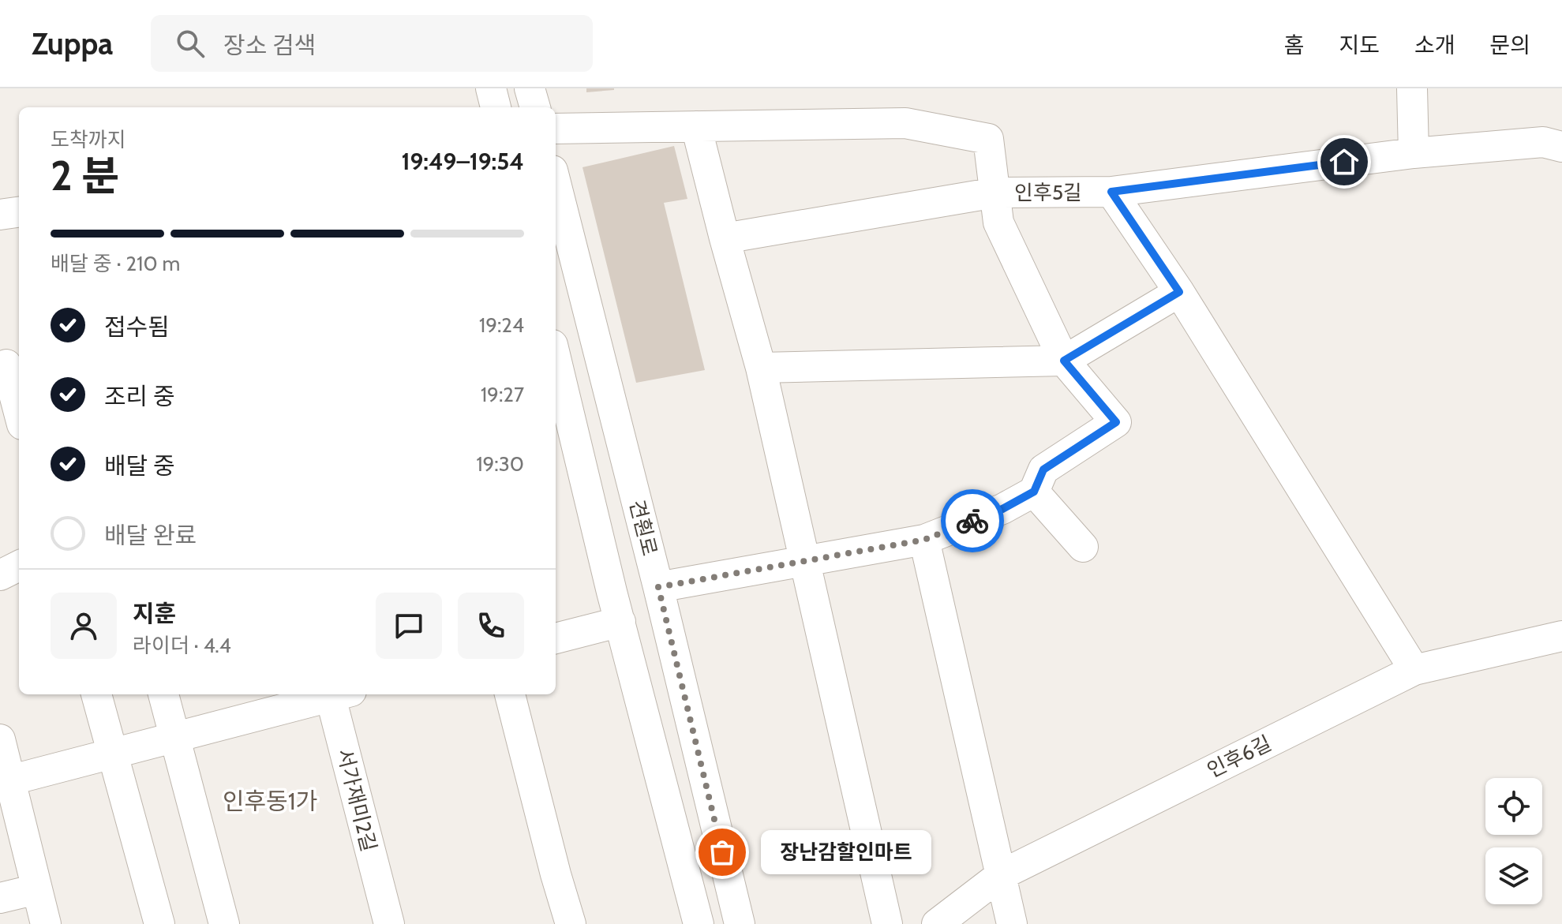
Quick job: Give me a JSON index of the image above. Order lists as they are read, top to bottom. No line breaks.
{"streets":{"street":["인후5길","견훤로","인후6길","서가재미2길"]},"districts":["인후동1가"],"places":["장난감할인마트"],"page":{"header":"Zuppa","search":"장소 검색","nav":["홈","지도","소개","문의"],"heading":["2 분","도착까지","19:49–19:54"],"panel":["지훈","라이더 · 4.4"],"bar":"배달 중 · 210 m","list":[["접수됨","19:24"],["조리 중","19:27"],["배달 중","19:30"],"배달 완료"],"bubble":"장난감할인마트"}}
